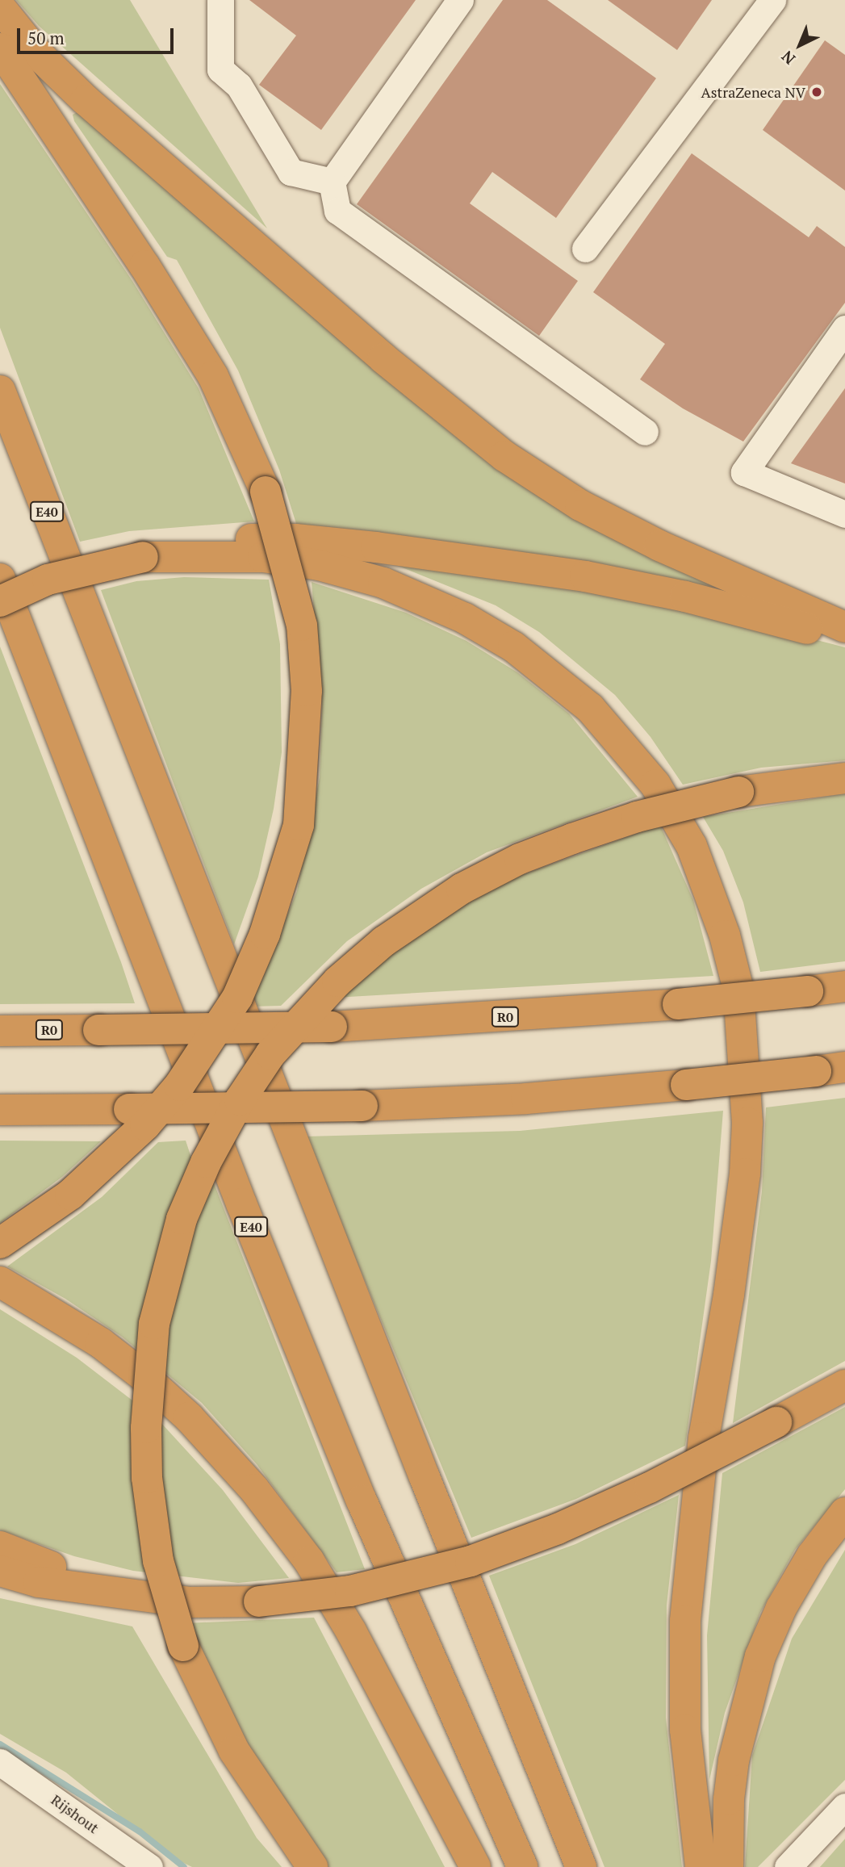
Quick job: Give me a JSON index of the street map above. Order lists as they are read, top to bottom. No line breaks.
{"streets":{"highway":["E40","R0"],"street":["Rijshout"]},"places":["AstraZeneca NV"],"scale_bar":"50 m","north":"bottom left"}
